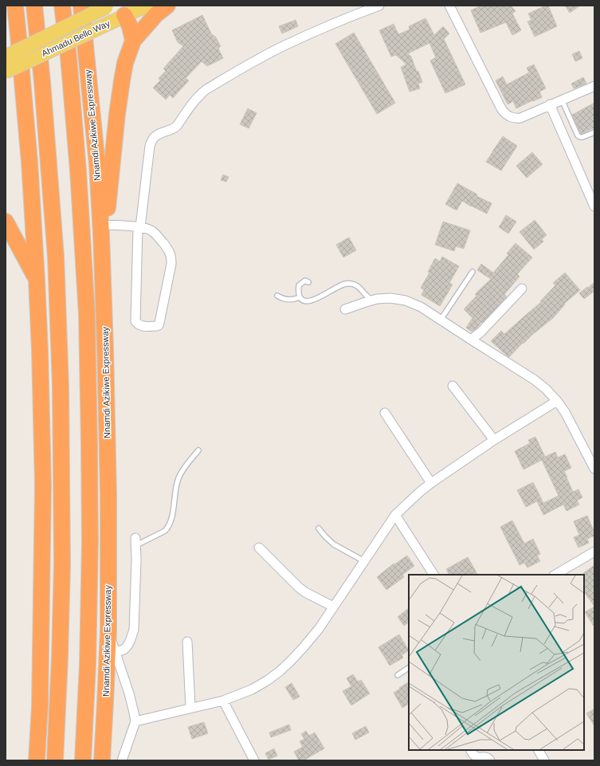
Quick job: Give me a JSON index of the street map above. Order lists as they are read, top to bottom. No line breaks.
{"streets":{"highway":["Nnamdi Azikiwe Expressway"],"main road":["Ahmadu Bello Way"]}}
